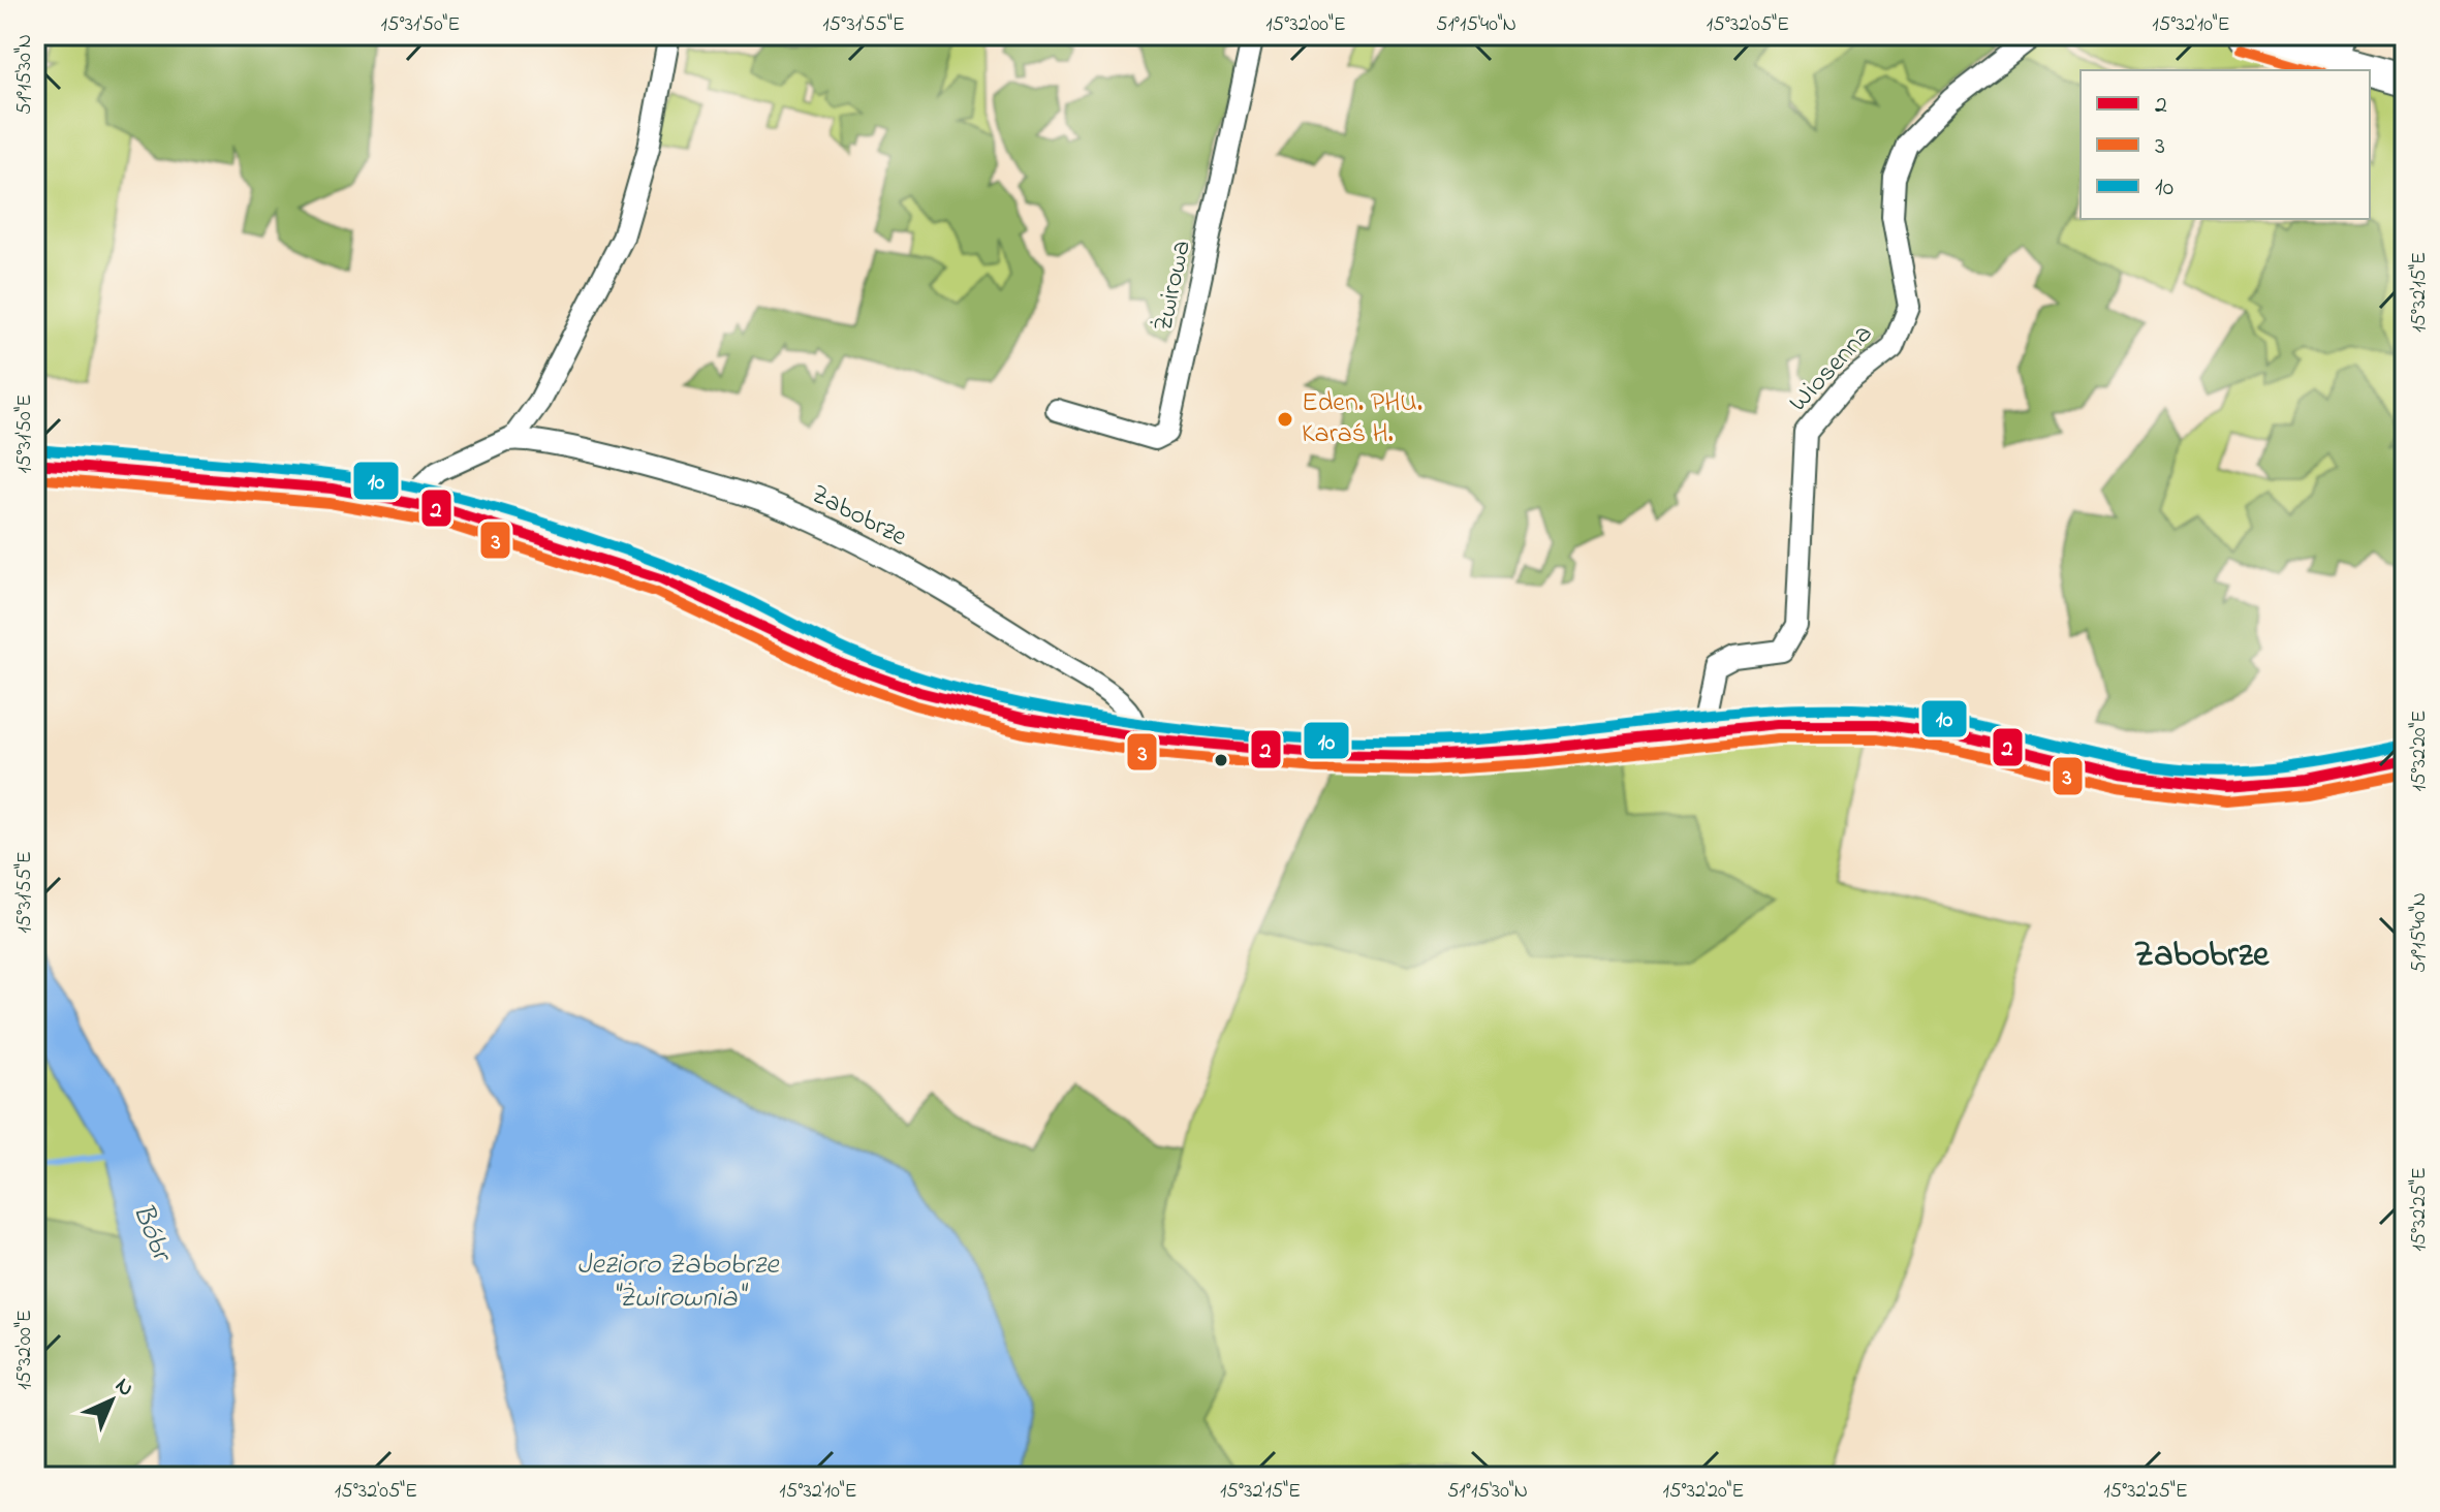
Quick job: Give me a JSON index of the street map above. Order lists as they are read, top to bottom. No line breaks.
{"streets":{"street":["Żwirowa","Wiosenna","Zabobrze"]},"districts":["Zabobrze"],"water":["Bóbr","Jezioro Zabobrze \"Żwirownia\""],"places":["Eden. PHU. Karaś H."],"lines":["transit line 3","transit line 10","transit line 2"],"legend":["2","3","10"],"north":"top right","coordinates":["15°31'50\"E","15°31'55\"E","15°32'00\"E","51°15'40\"N","15°32'05\"E","15°32'10\"E","51°15'30\"N","15°32'15\"E","15°32'20\"E","15°32'25\"E"]}
